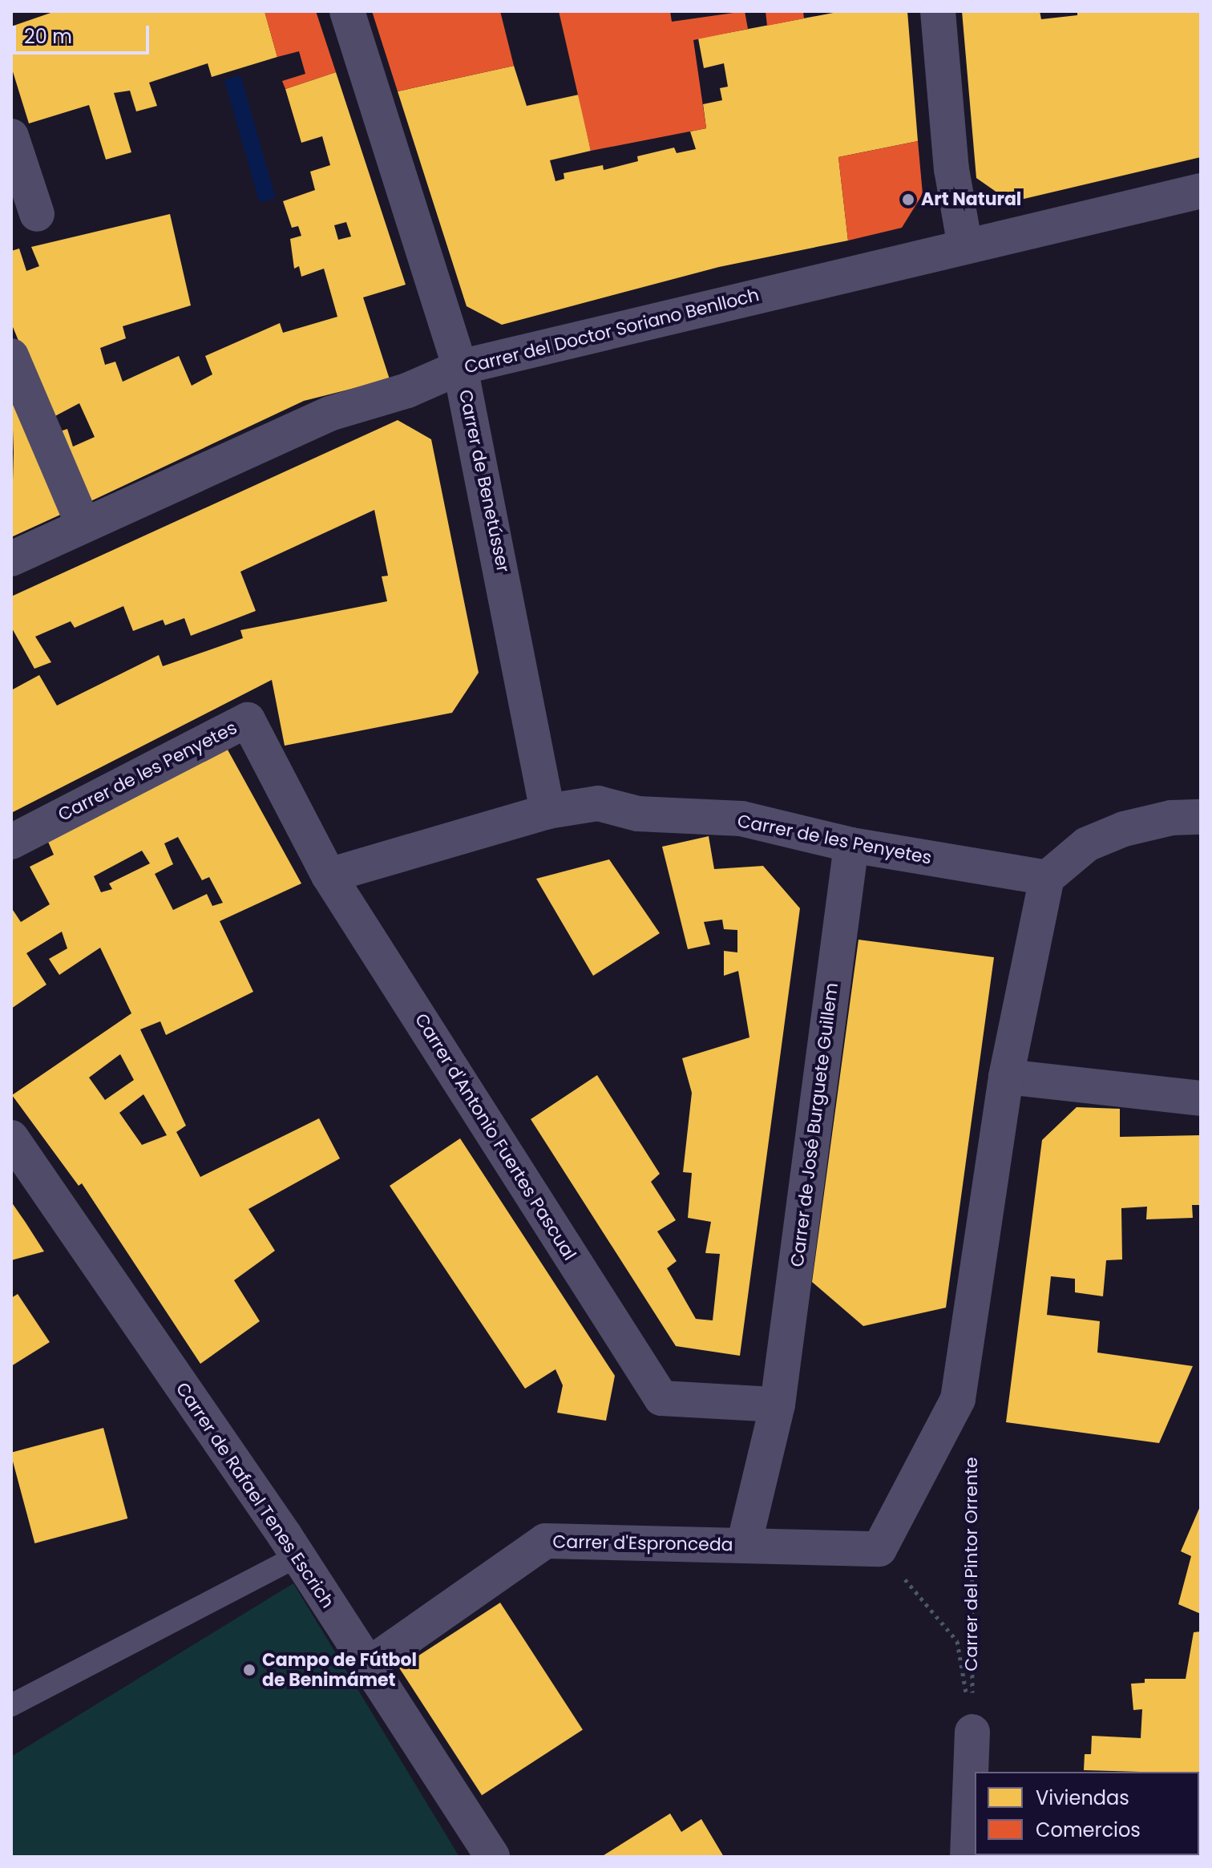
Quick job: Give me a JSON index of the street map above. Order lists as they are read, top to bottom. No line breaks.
{"streets":{"street":["Carrer del Doctor Soriano Benlloch","Carrer de Benetússer","Carrer de les Penyetes","Carrer de José Burguete Guillem","Carrer d'Antonio Fuertes Pascual","Carrer de Rafael Tenes Escrich","Carrer d'Espronceda"],"path":["Carrer del Pintor Orrente"]},"crossings":[["Carrer del Doctor Soriano Benlloch","Carrer de Benetússer"],["Carrer de Benetússer","Carrer de les Penyetes"],["Carrer de les Penyetes","Carrer de José Burguete Guillem"],["Carrer de les Penyetes","Carrer d'Antonio Fuertes Pascual"],["Carrer de José Burguete Guillem","Carrer d'Antonio Fuertes Pascual"],["Carrer de José Burguete Guillem","Carrer d'Espronceda"],["Carrer de Rafael Tenes Escrich","Carrer d'Espronceda"],["Carrer d'Espronceda","Carrer del Pintor Orrente"]],"places":["Art Natural","Campo de Fútbol de Benimámet"],"legend":["Viviendas","Comercios"],"scale_bar":"20 m"}
